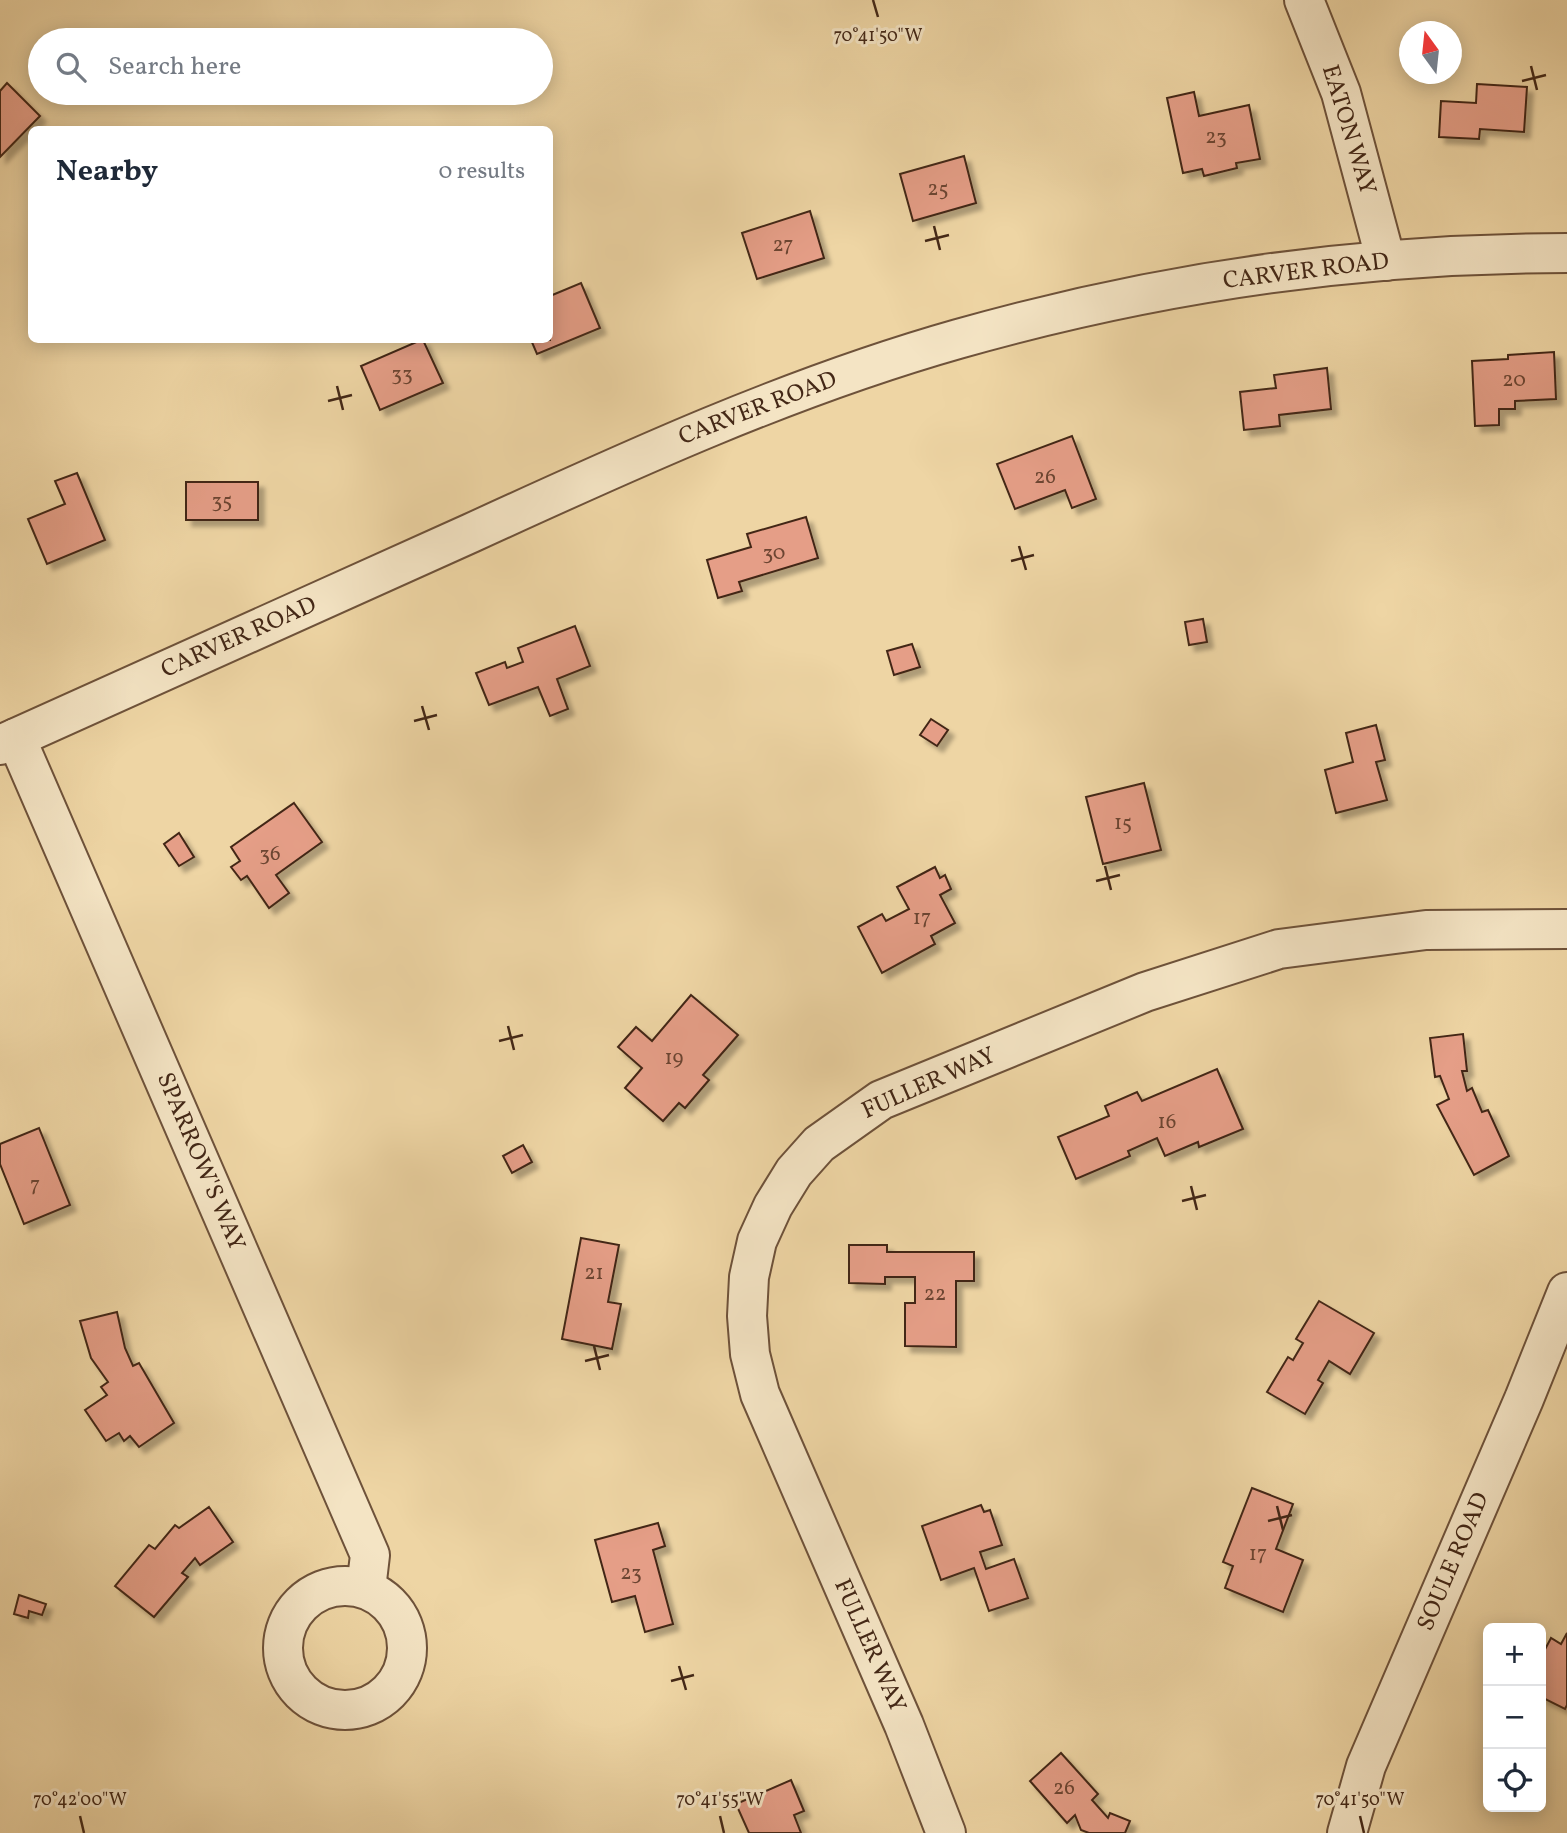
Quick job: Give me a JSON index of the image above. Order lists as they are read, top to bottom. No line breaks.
{"streets":{"street":["EATON WAY","CARVER ROAD","FULLER WAY","SPARROW'S WAY","SOULE ROAD"]},"crossings":[["EATON WAY","CARVER ROAD"],["CARVER ROAD","SPARROW'S WAY"]],"house_numbers":["23","25","27","33","20","26","35","30","15","36","17","19","16","7","21","22","17","23","26"],"north":"top","page":{"search":"Search here","heading":["Nearby","0 results"],"map_buttons":["+","−"]},"coordinates":["70°41'50\"W","70°42'00\"W","70°41'55\"W"]}
